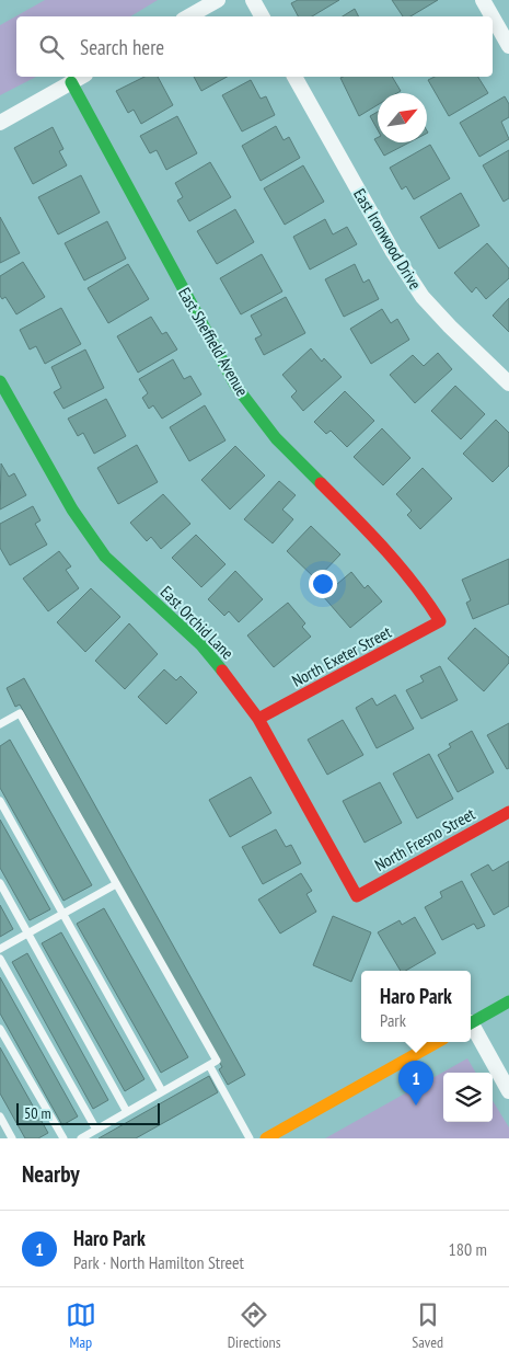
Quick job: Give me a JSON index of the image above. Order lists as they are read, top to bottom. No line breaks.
{"streets":{"street":["East Ironwood Drive","East Sheffield Avenue","East Orchid Lane","North Exeter Street","North Fresno Street"]},"crossings":[["East Sheffield Avenue","North Exeter Street"],["East Orchid Lane","North Exeter Street"],["East Orchid Lane","North Fresno Street"]],"scale_bar":"50 m","north":"top right","page":{"search":"Search here","popup":["Haro Park","Park"],"pins":"1","scale":"50 m","heading":"Nearby","list":[{"mark":"1","name":"Haro Park","note":"Park · North Hamilton Street","value":"180 m"}],"nav":["Map","Directions","Saved"]}}
